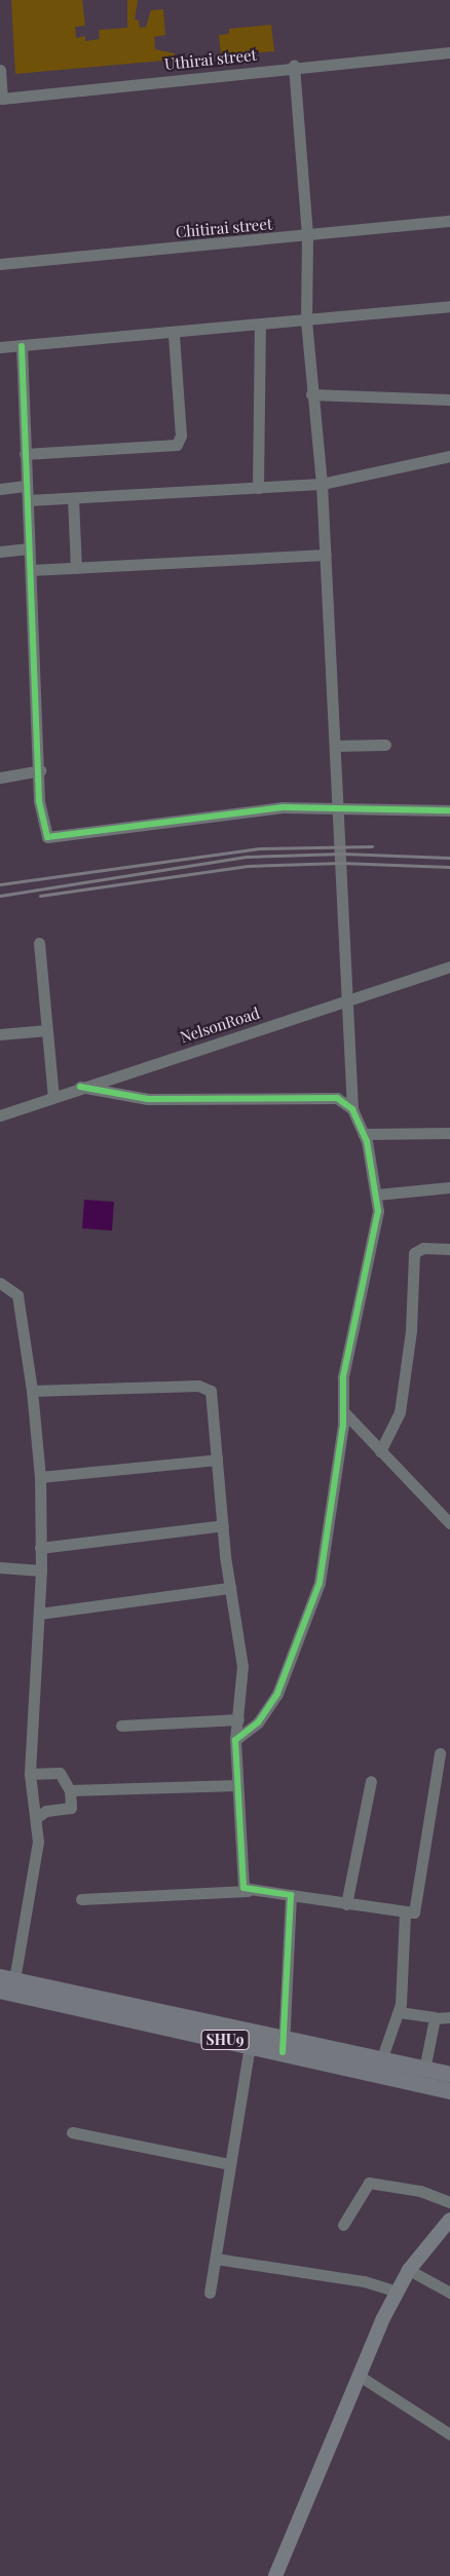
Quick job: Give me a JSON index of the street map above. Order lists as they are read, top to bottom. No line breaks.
{"streets":{"highway":["SHU9"],"street":["Uthirai street","Chitirai street","NelsonRoad"]}}
